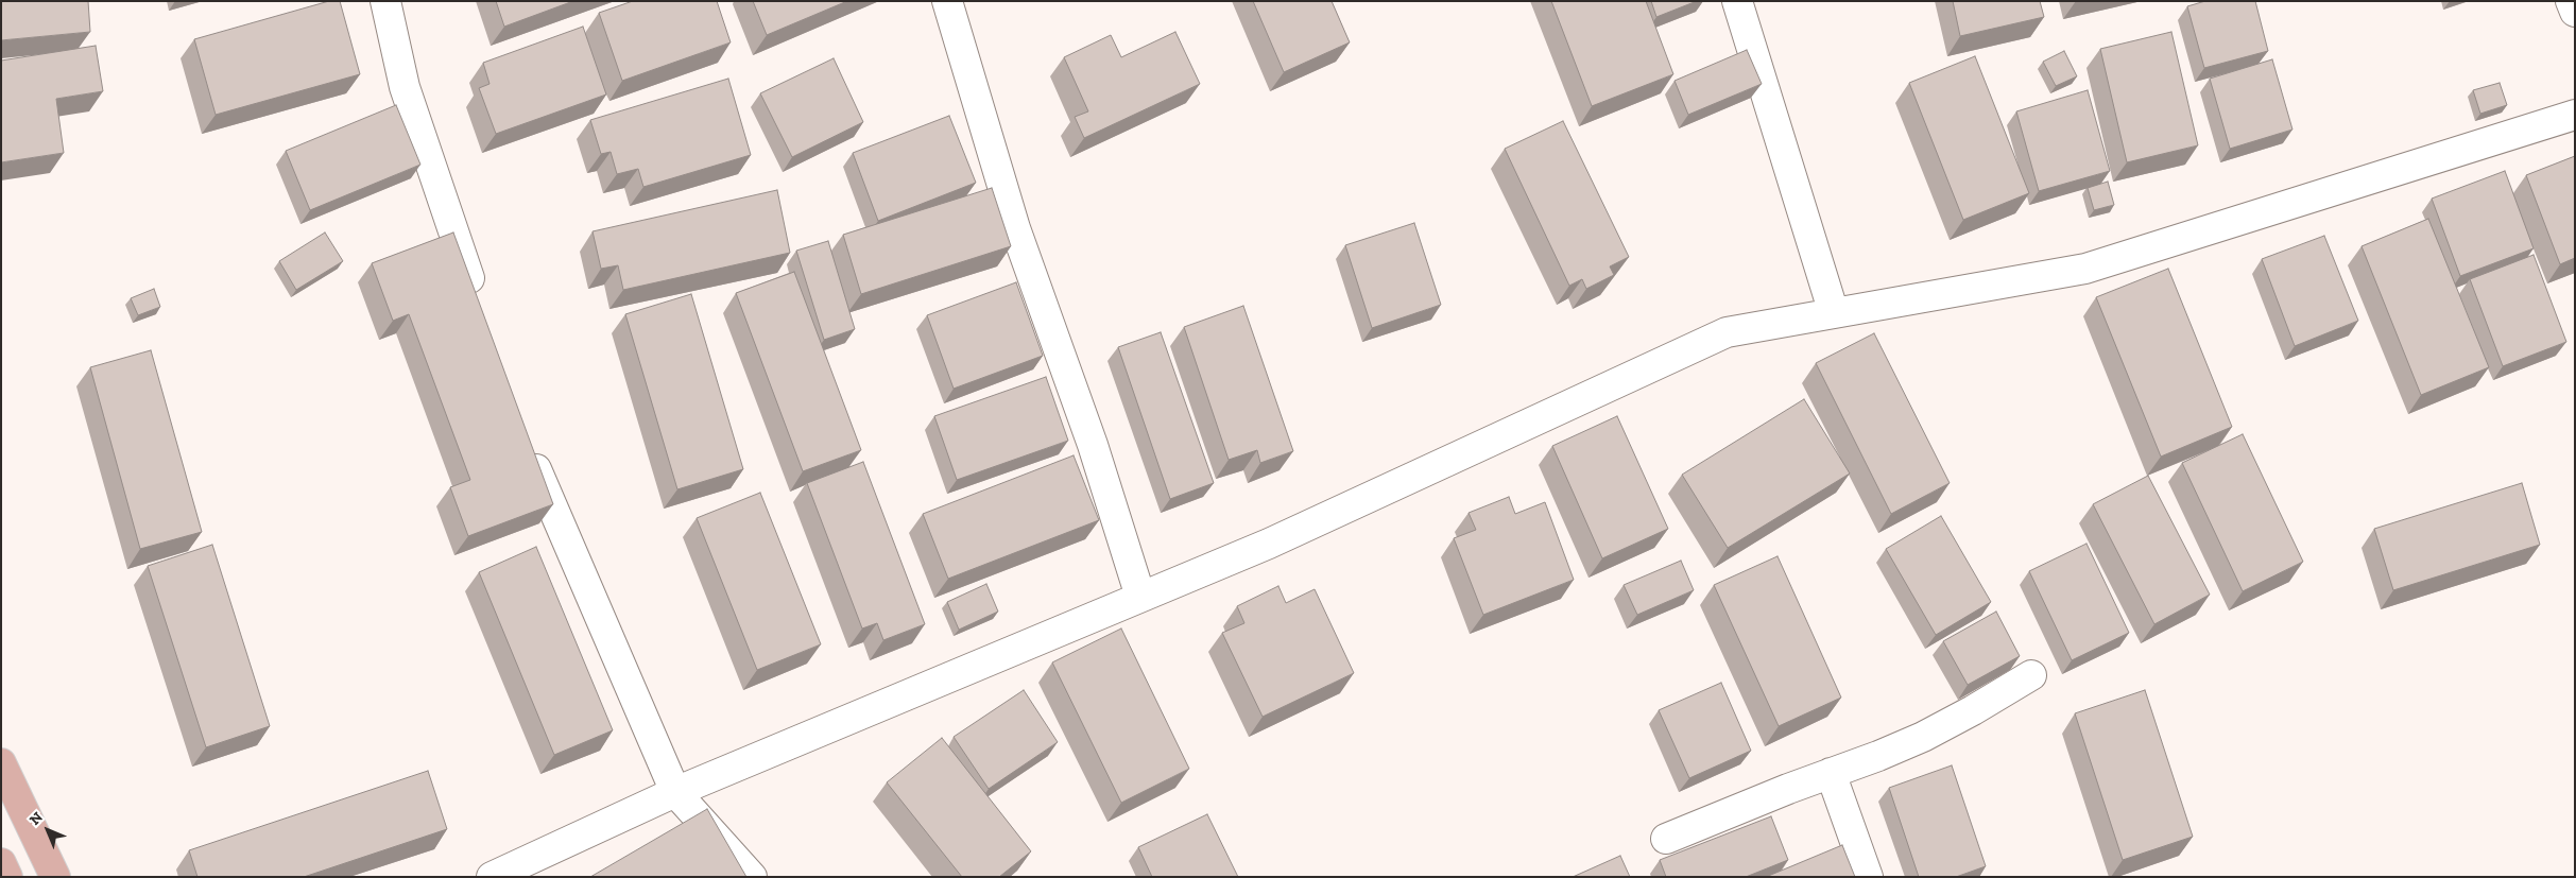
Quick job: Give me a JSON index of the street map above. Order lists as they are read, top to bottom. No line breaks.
{"north":"top left"}
